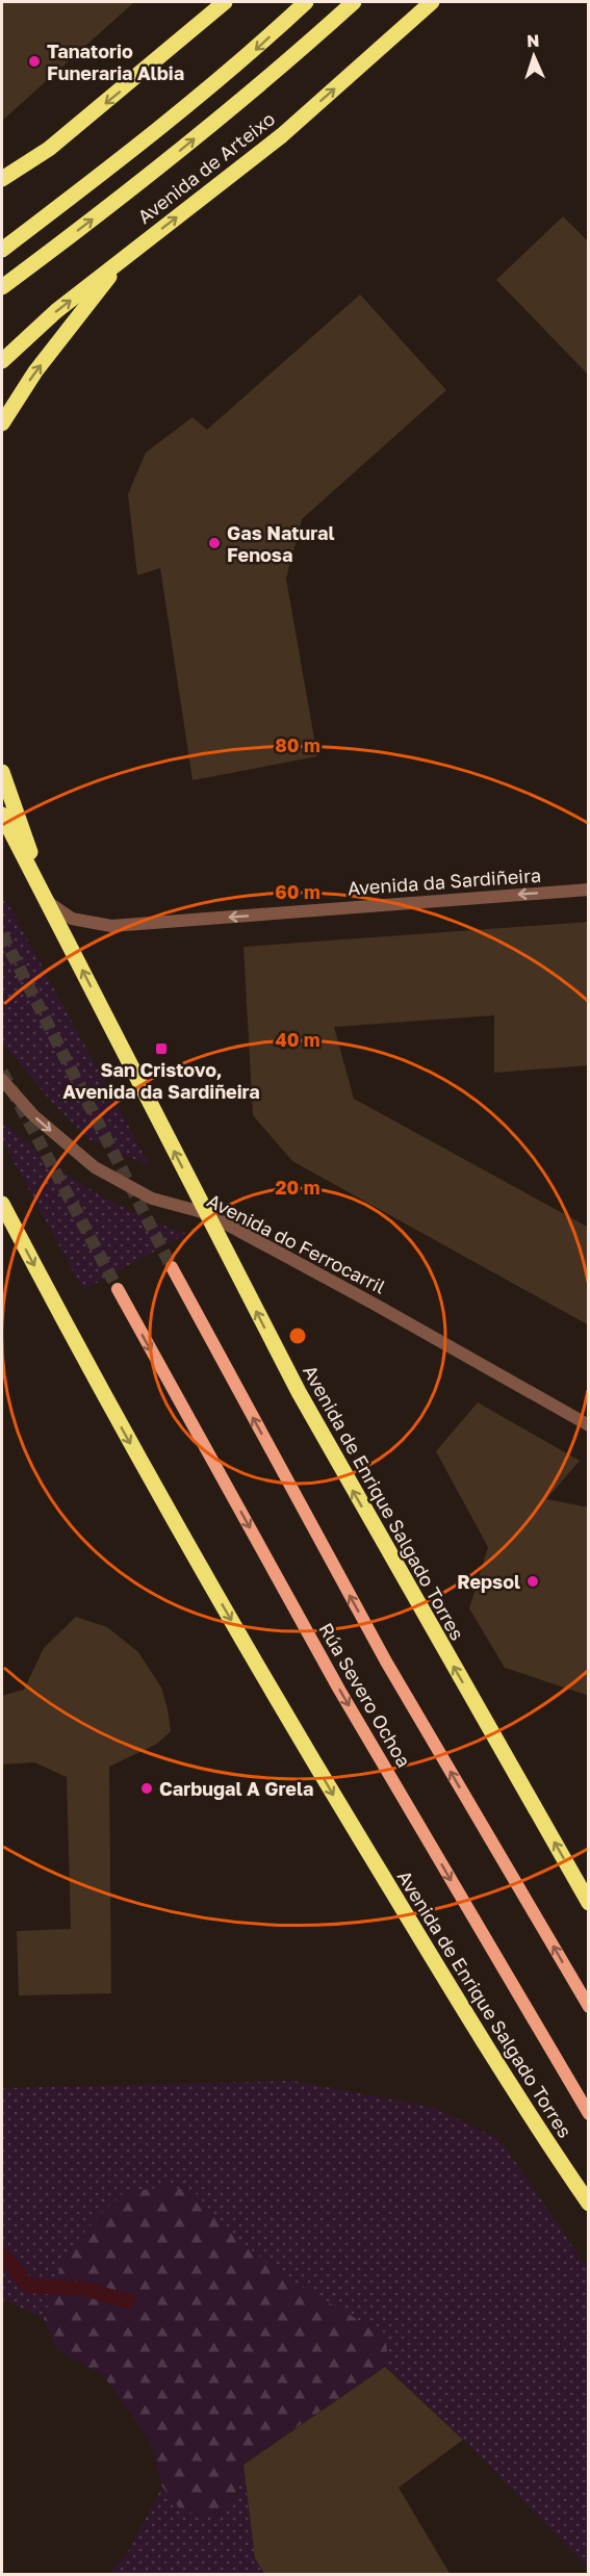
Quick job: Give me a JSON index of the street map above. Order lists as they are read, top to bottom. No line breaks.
{"streets":{"main road":["Avenida de Arteixo","Avenida de Enrique Salgado Torres","Rúa Severo Ochoa"],"street":["Avenida da Sardiñeira","Avenida do Ferrocarril"]},"crossings":[["Avenida da Sardiñeira","Avenida de Enrique Salgado Torres"],["Avenida do Ferrocarril","Avenida de Enrique Salgado Torres"]],"one_way":["Avenida da Sardiñeira","Avenida do Ferrocarril"],"places":{"other":["Tanatorio Funeraria Albia","Gas Natural Fenosa","Repsol","Carbugal A Grela"],"transit":["San Cristovo, Avenida da Sardiñeira"]},"north":"top","rings":["80 m","60 m","40 m","20 m"]}
